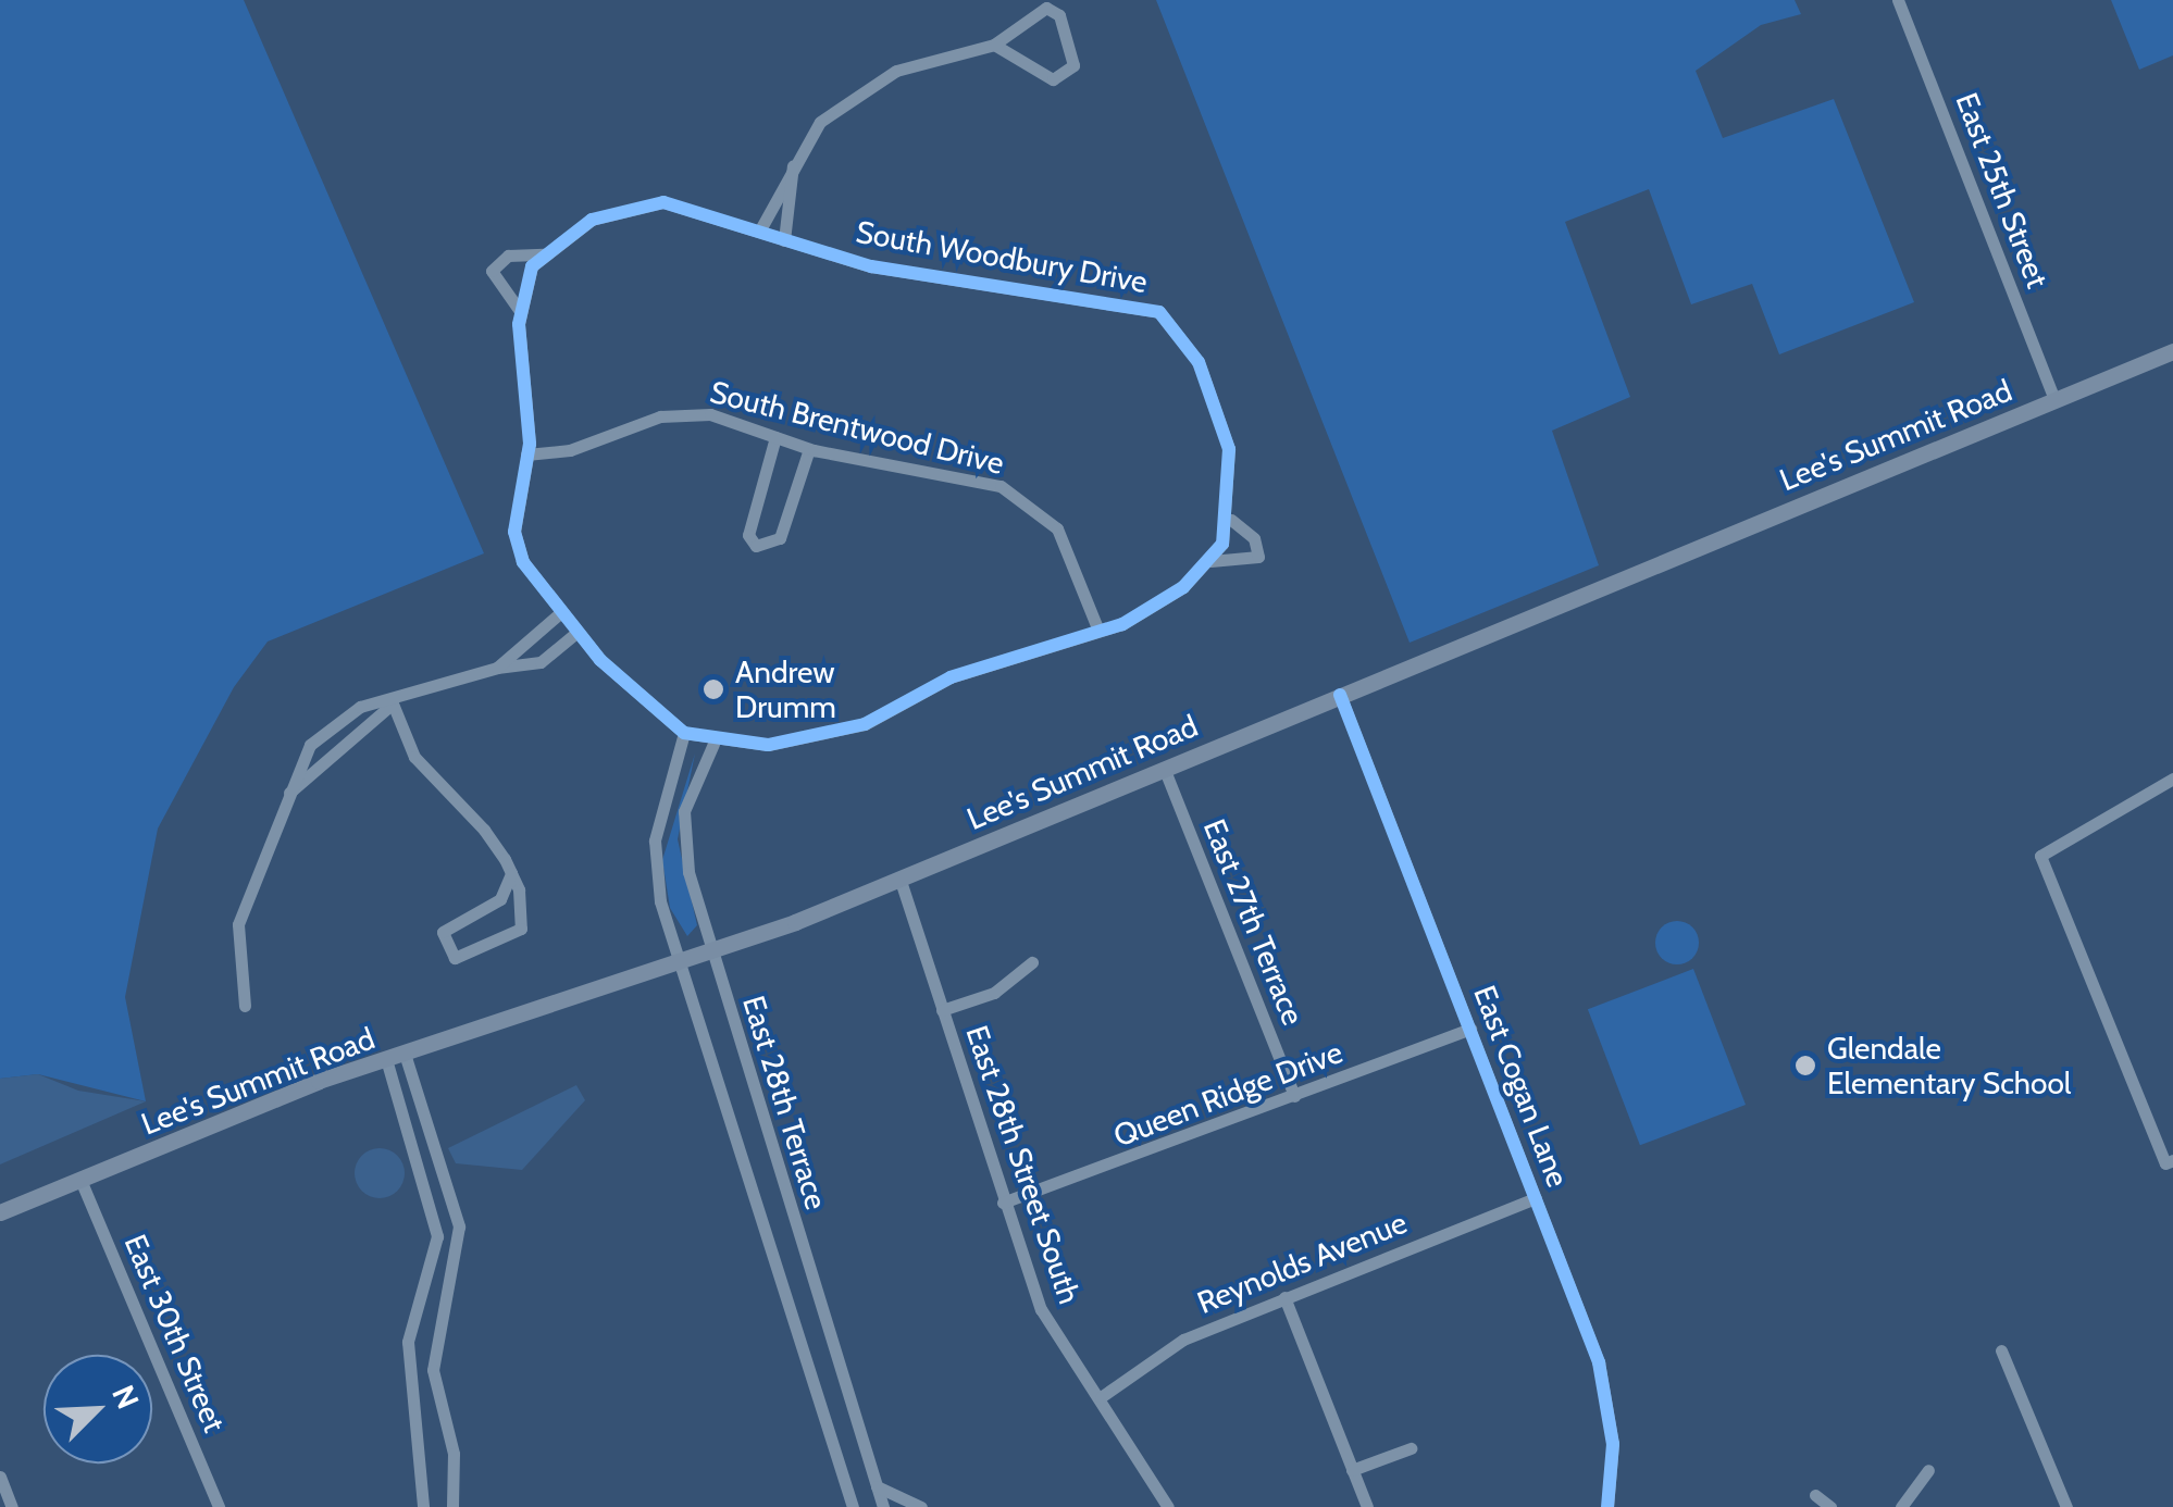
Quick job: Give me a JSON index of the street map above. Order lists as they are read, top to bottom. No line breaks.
{"streets":{"main road":["Lee's Summit Road"],"street":["East 25th Street","South Woodbury Drive","South Brentwood Drive","East 27th Terrace","East Cogan Lane","Queen Ridge Drive","East 28th Terrace","East 28th Street South","Reynolds Avenue","East 30th Street"]},"crossings":[["East 25th Street","Lee's Summit Road"],["Lee's Summit Road","East 27th Terrace"],["Lee's Summit Road","East Cogan Lane"],["Lee's Summit Road","East 28th Terrace"],["Lee's Summit Road","East 28th Street South"],["Lee's Summit Road","East 30th Street"],["East 27th Terrace","Queen Ridge Drive"],["East Cogan Lane","Queen Ridge Drive"],["East Cogan Lane","Reynolds Avenue"],["Queen Ridge Drive","East 28th Street South"],["East 28th Street South","Reynolds Avenue"]],"places":["Andrew Drumm","Glendale Elementary School"],"north":"top right"}
